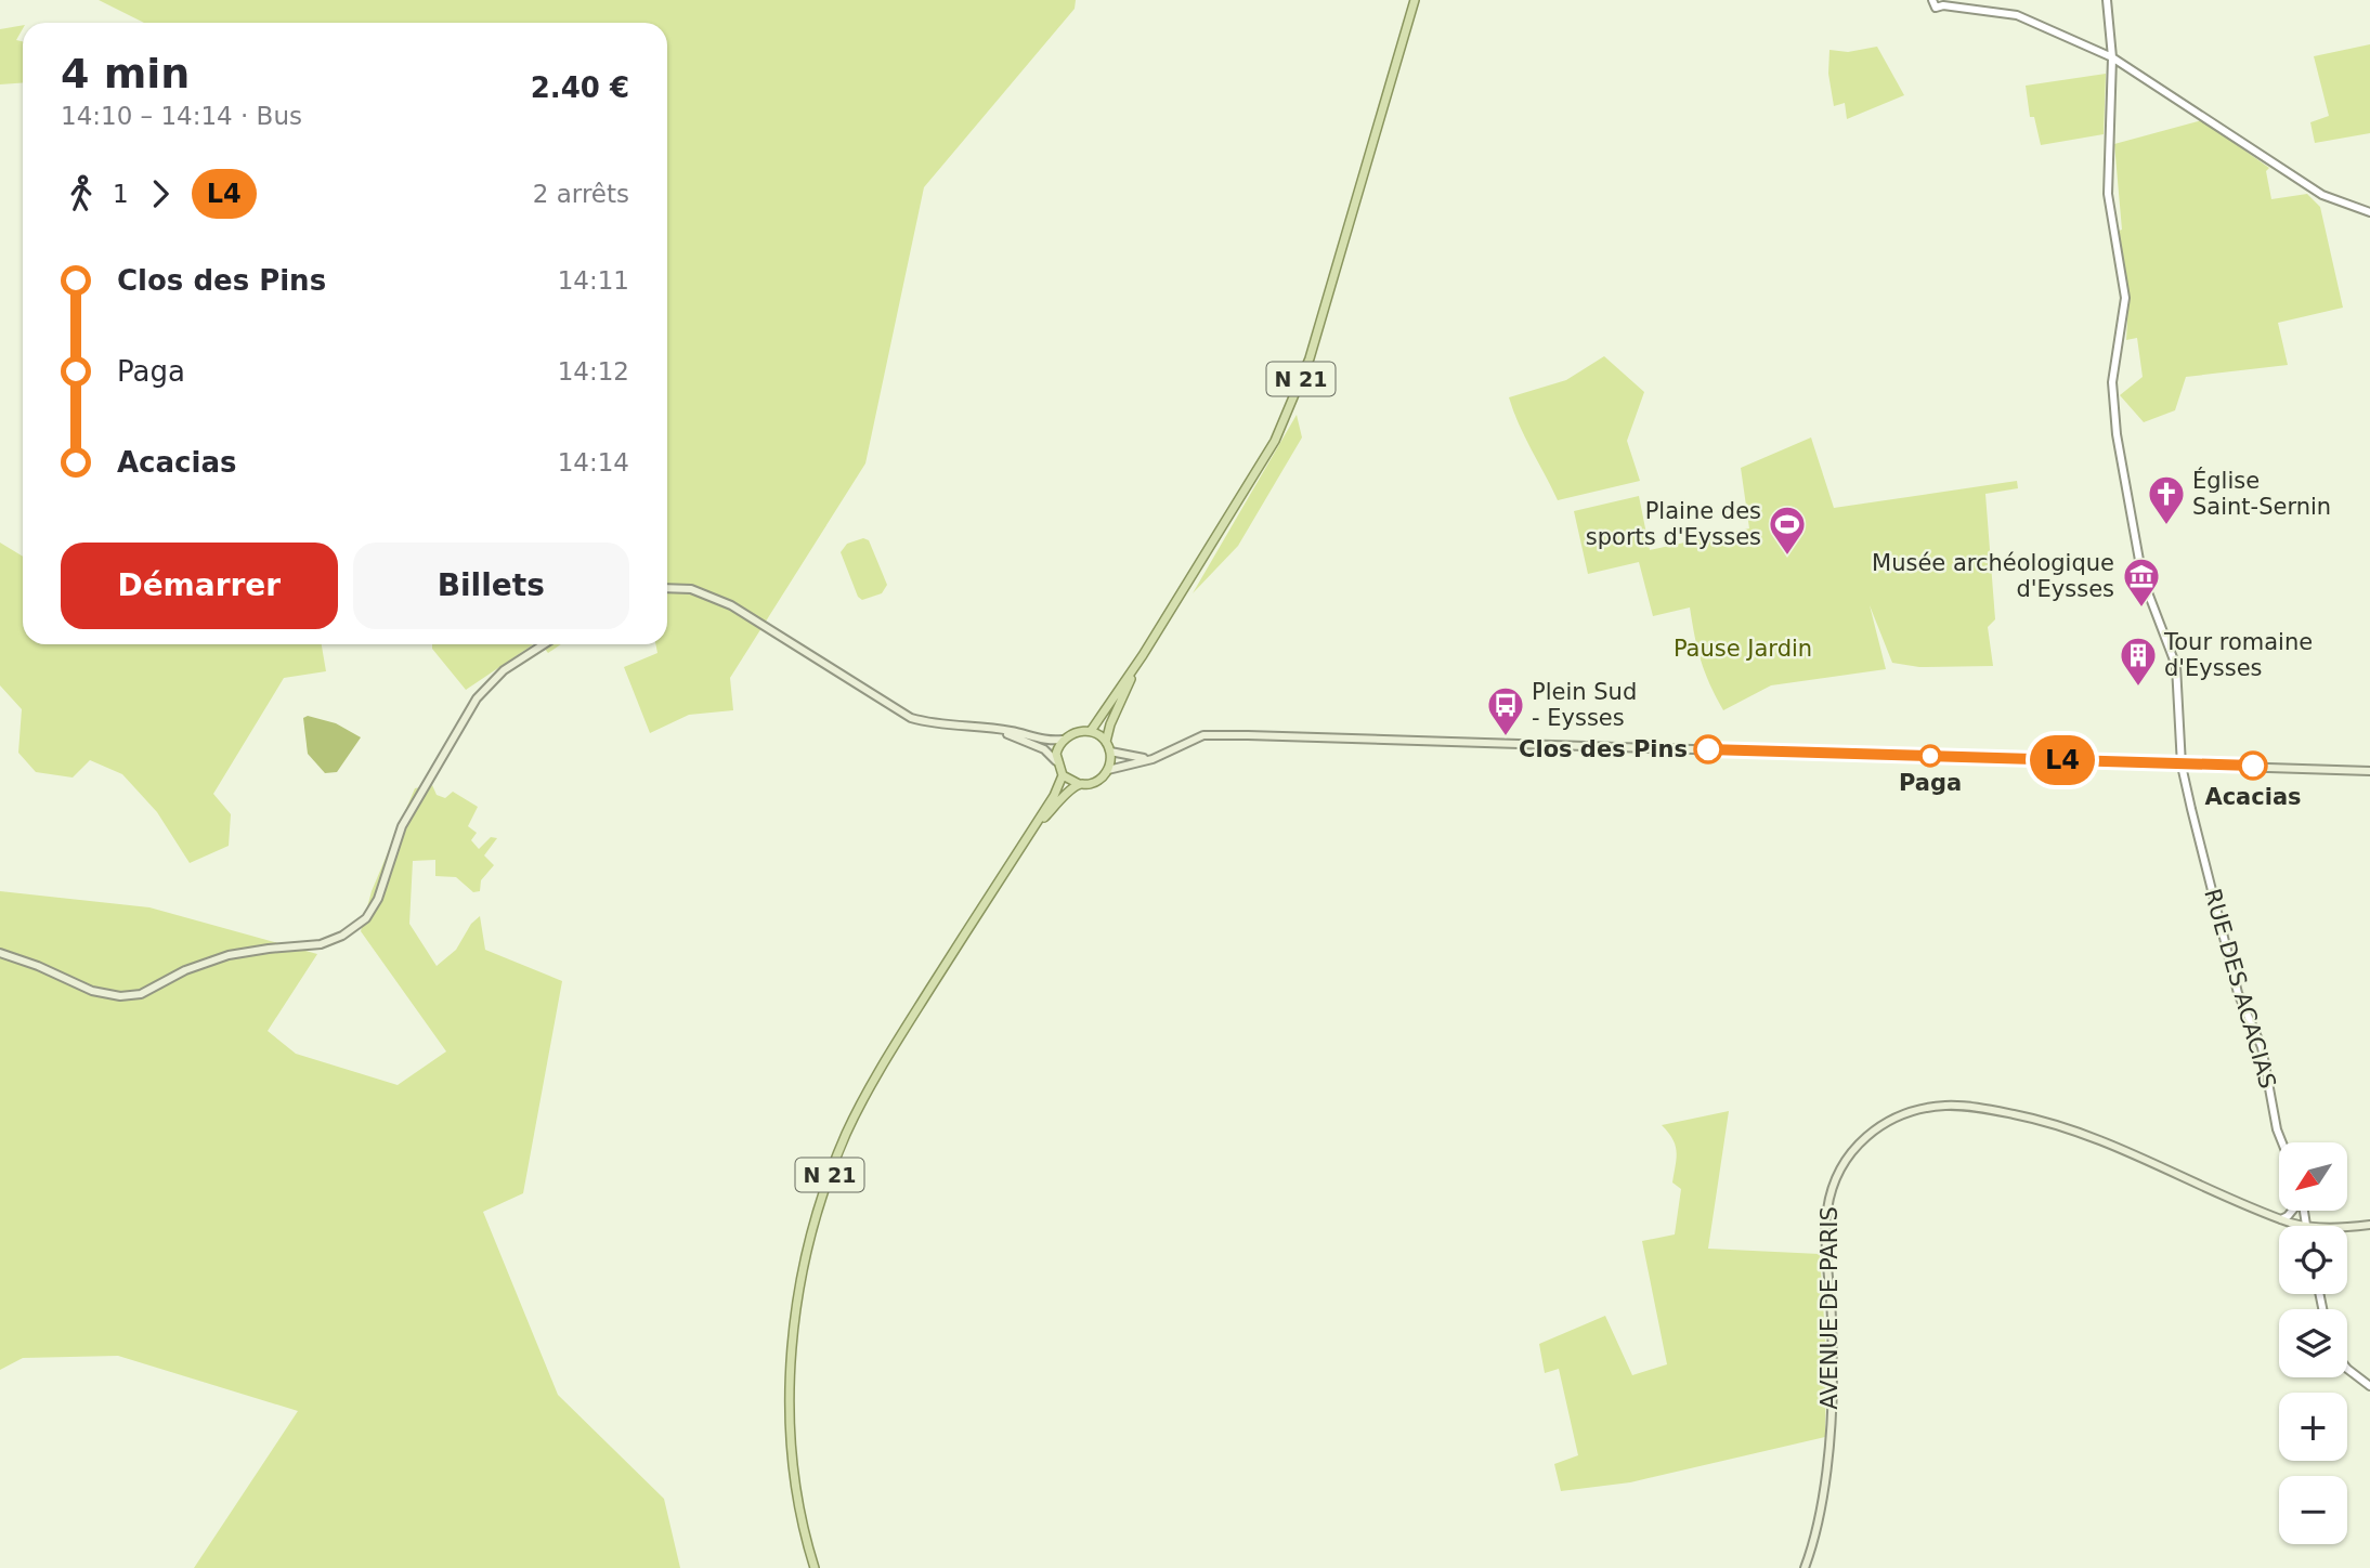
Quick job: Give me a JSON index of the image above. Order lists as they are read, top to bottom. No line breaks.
{"streets":{"main road":["N 21","AVENUE DE PARIS"],"street":["RUE DES ACACIAS"]},"parks":["Pause Jardin"],"places":{"church":["Église Saint-Sernin"],"sports":["Plaine des sports d'Eysses"],"museum":["Musée archéologique d'Eysses"],"building":["Tour romaine d'Eysses"],"bus stop":["Plein Sud - Eysses"],"other":["Clos des Pins","Paga","Acacias"]},"lines":["bus line L4"],"north":"bottom left","page":{"on_map":"L4","heading":["4 min","14:10 – 14:14 · Bus","2.40 €"],"legs":["1","L4","2 arrêts"],"list":[{"name":"Clos des Pins","value":"14:11"},{"name":"Paga","value":"14:12"},{"name":"Acacias","value":"14:14"}],"buttons":["Démarrer","Billets"],"map_buttons":["+","−"]}}
